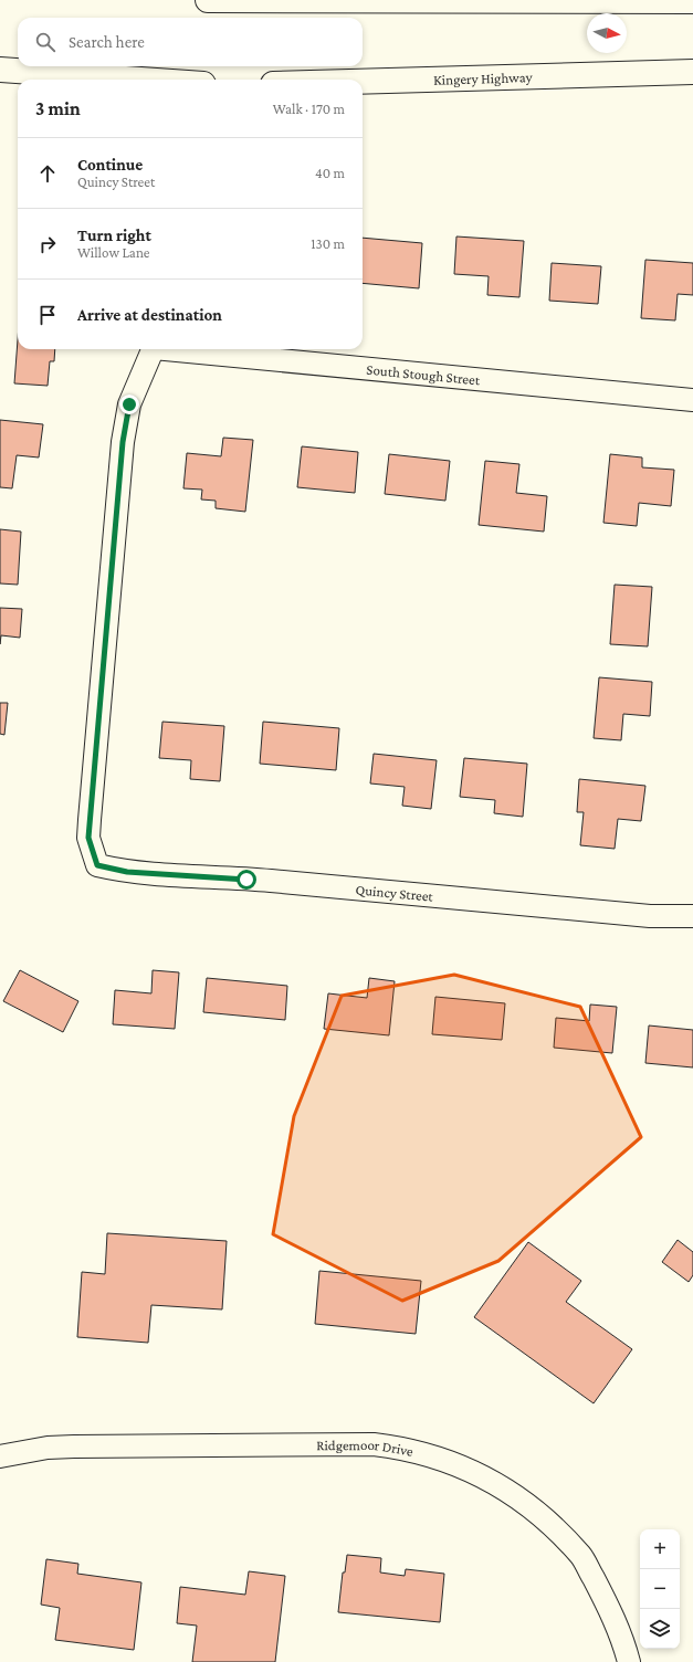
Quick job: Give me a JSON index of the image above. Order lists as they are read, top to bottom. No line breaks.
{"streets":{"highway":["Kingery Highway"],"street":["South Stough Street","Quincy Street","Ridgemoor Drive"]},"north":"right","page":{"search":"Search here","heading":["3 min","Walk · 170 m"],"list":[["Continue","Quincy Street","40 m"],["Turn right","Willow Lane","130 m"],"Arrive at destination"],"map_buttons":["+","−"]}}
